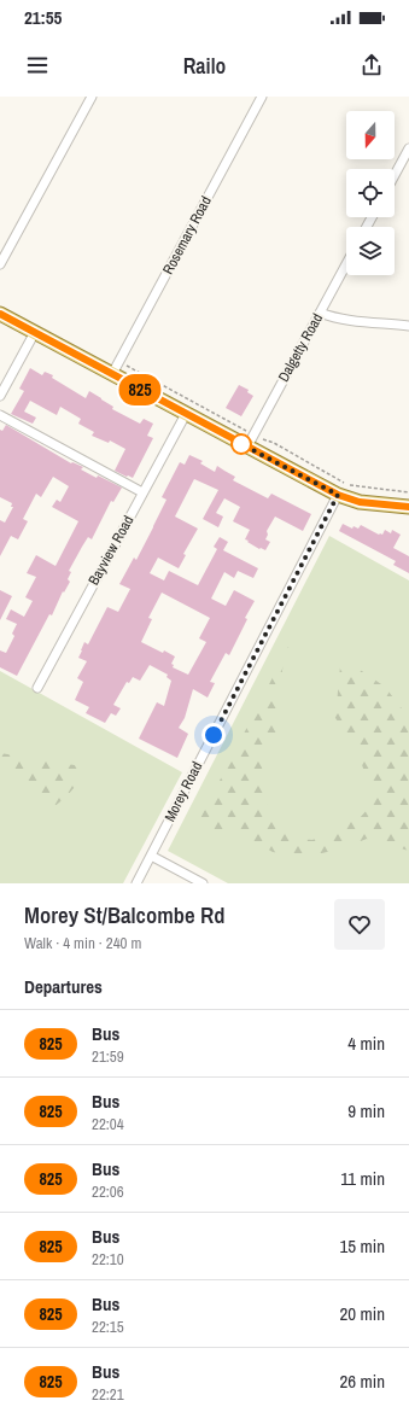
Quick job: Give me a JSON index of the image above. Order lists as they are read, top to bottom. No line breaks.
{"streets":{"street":["Rosemary Road","Dalgetty Road","Bayview Road","Morey Road"]},"lines":["bus line 825"],"north":"bottom","page":{"status":"21:55","header":"Railo","on_map":"825","heading":[["Morey St/Balcombe Rd","Walk · 4 min · 240 m"],"Departures"],"list":[{"mark":"825","name":"Bus","note":"21:59","value":"4 min"},{"mark":"825","name":"Bus","note":"22:04","value":"9 min"},{"mark":"825","name":"Bus","note":"22:06","value":"11 min"},{"mark":"825","name":"Bus","note":"22:10","value":"15 min"},{"mark":"825","name":"Bus","note":"22:15","value":"20 min"},{"mark":"825","name":"Bus","note":"22:21","value":"26 min"}]}}
